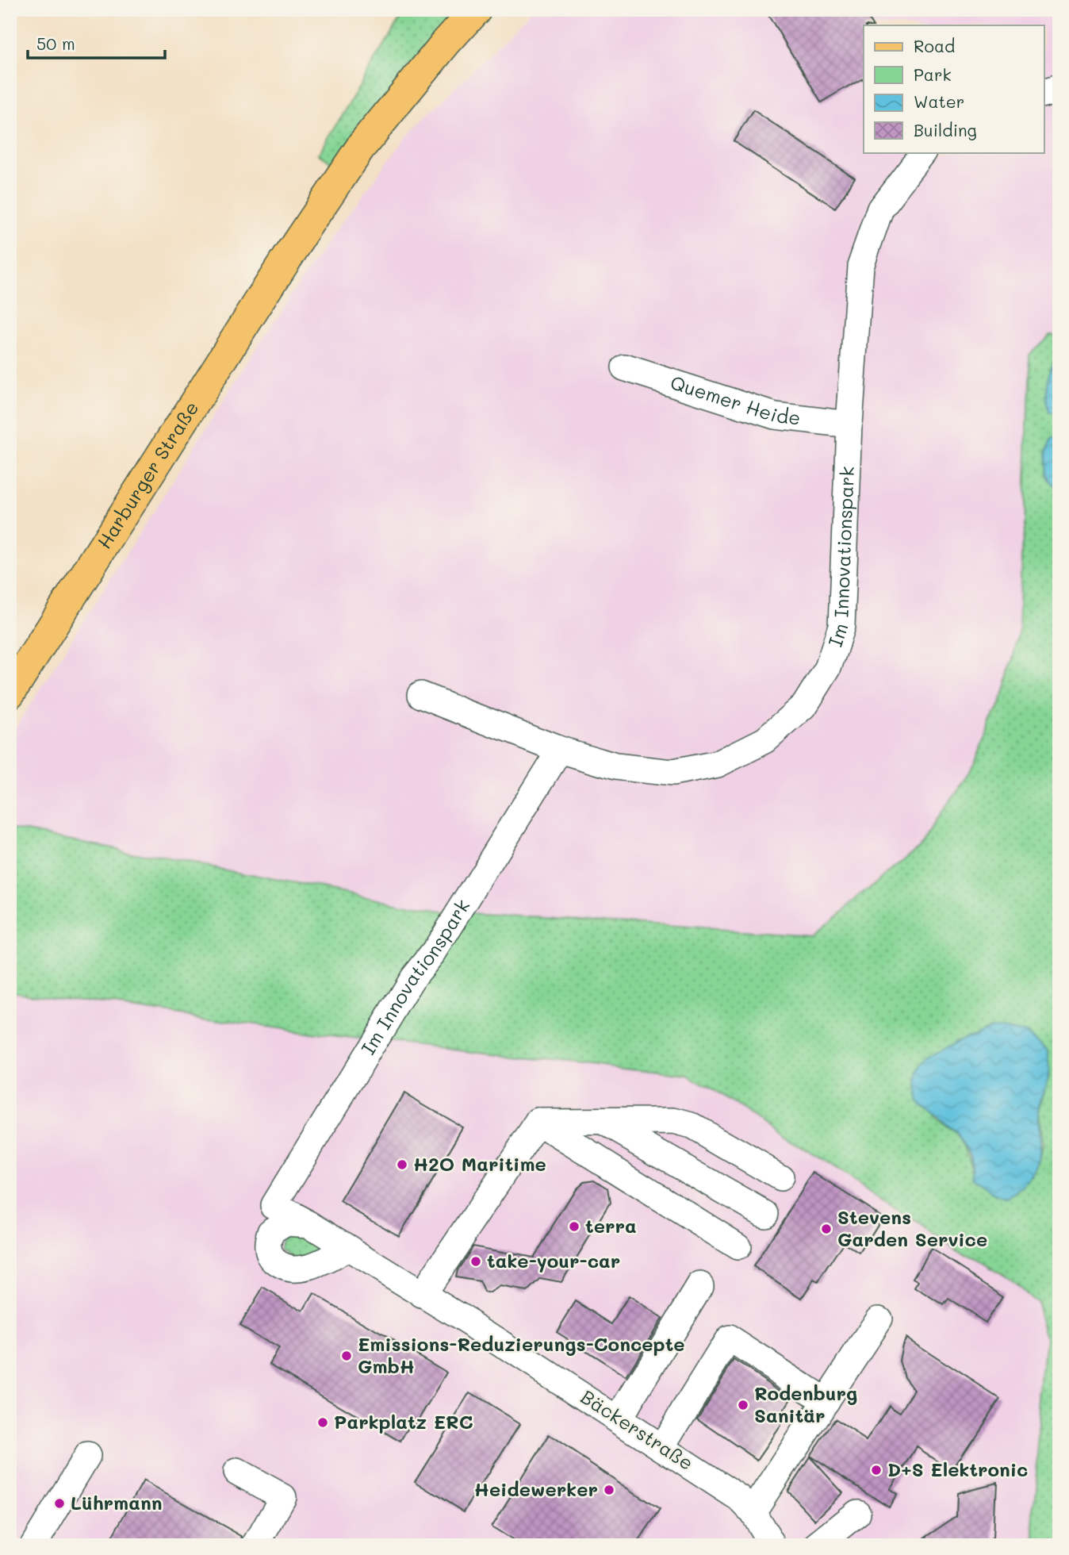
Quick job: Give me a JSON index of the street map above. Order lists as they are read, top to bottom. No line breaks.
{"streets":{"main road":["Harburger Straße"],"street":["Quemer Heide","Im Innovationspark","Bäckerstraße"]},"crossings":[["Quemer Heide","Im Innovationspark"],["Im Innovationspark","Bäckerstraße"]],"places":["H2O Maritime","terra","Stevens Garden Service","take-your-car","Emissions-Reduzierungs-Concepte GmbH","Rodenburg Sanitär","Parkplatz ERC","D+S Elektronic","Heidewerker","Lührmann"],"legend":["Road","Park","Water","Building"],"scale_bar":"50 m"}
